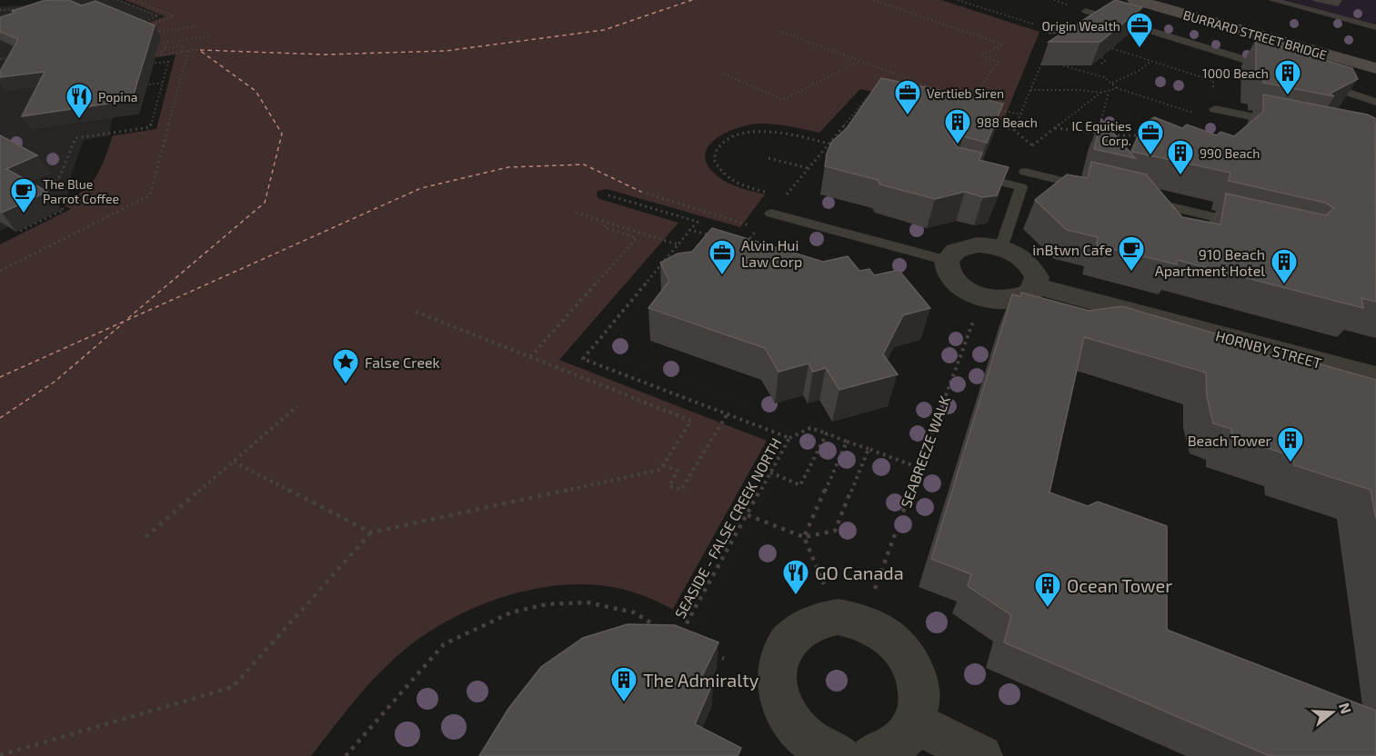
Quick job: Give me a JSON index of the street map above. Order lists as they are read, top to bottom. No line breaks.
{"streets":{"main road":["BURRARD STREET BRIDGE"],"street":["HORNBY STREET"],"path":["SEABREEZE WALK","SEASIDE - FALSE CREEK NORTH"]},"places":{"office":["Origin Wealth","Vertlieb Siren","IC Equities Corp.","Alvin Hui Law Corp"],"building":["1000 Beach","988 Beach","990 Beach","910 Beach Apartment Hotel","Beach Tower","Ocean Tower","The Admiralty"],"restaurant":["Popina","GO Canada"],"cafe":["The Blue Parrot Coffee","inBtwn Cafe"],"place":["False Creek"]},"north":"right"}
